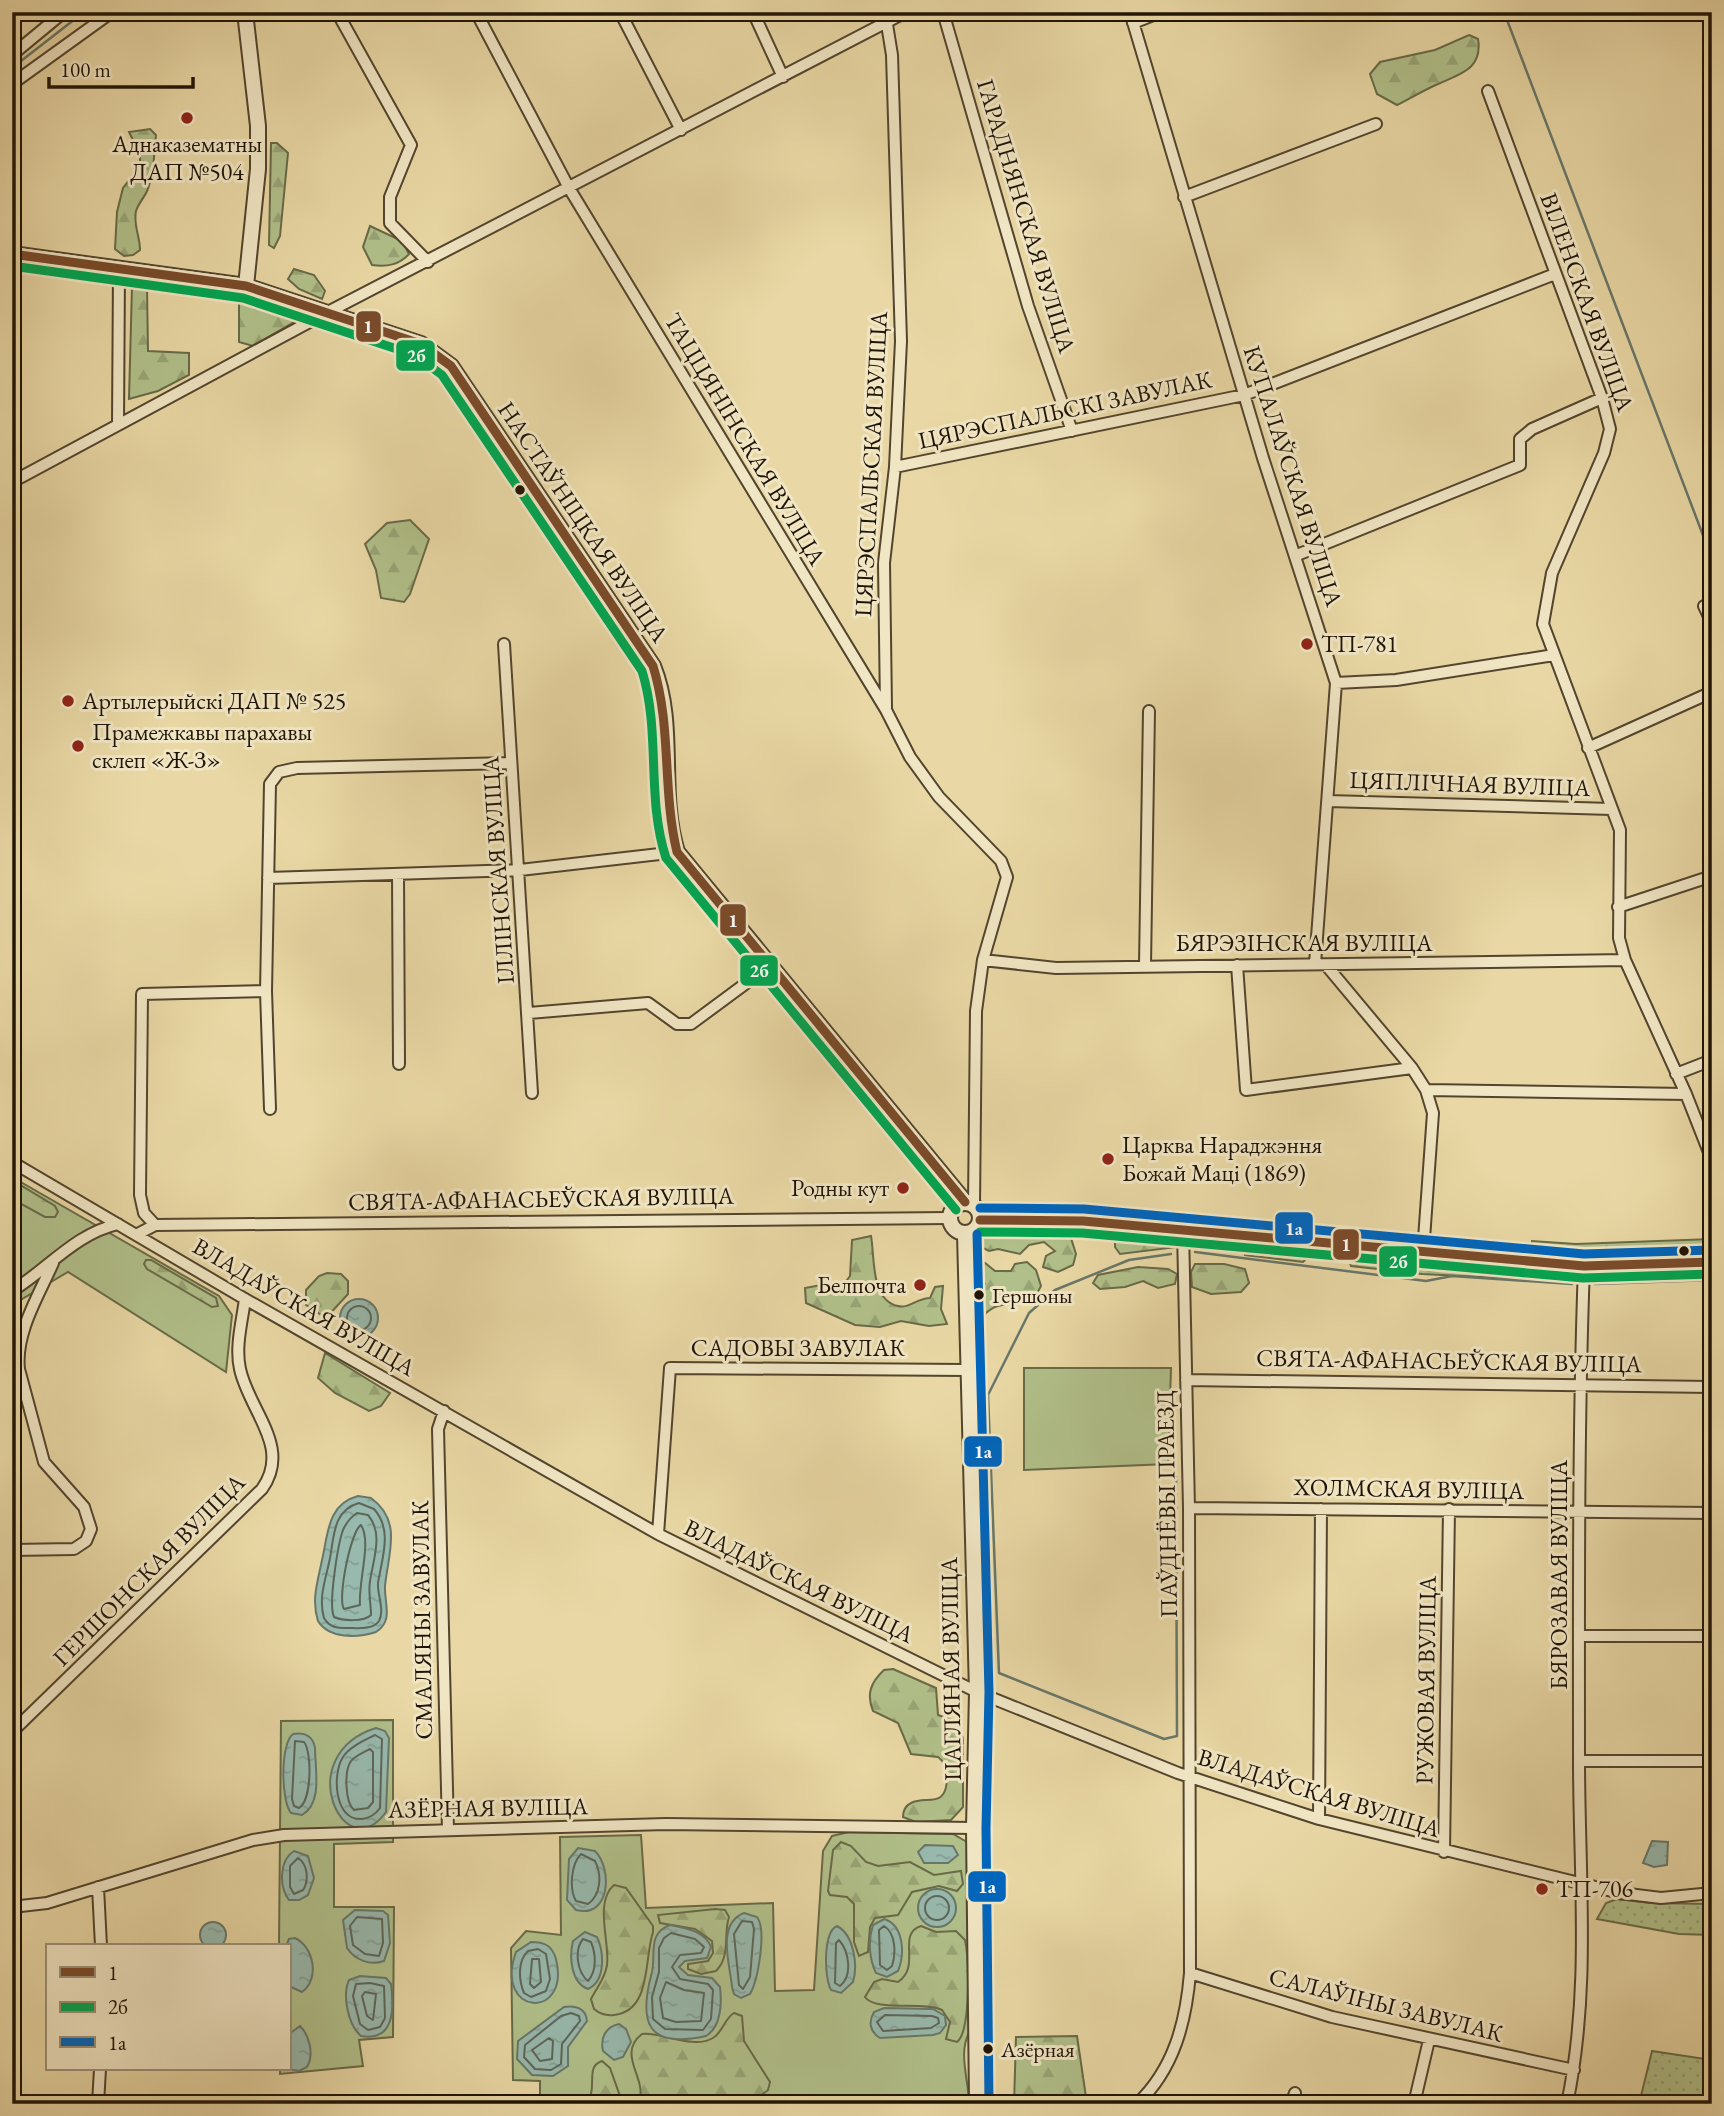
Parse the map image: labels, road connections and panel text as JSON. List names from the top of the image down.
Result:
{
  "streets": {
    "street": [
      "ГАРАДНЯНСКАЯ ВУЛІЦА",
      "ВІЛЕНСКАЯ ВУЛІЦА",
      "ЦЯРЭСПАЛЬСКІ ЗАВУЛАК",
      "ТАЦЦЯНІНСКАЯ ВУЛІЦА",
      "ЦЯРЭСПАЛЬСКАЯ ВУЛІЦА",
      "КУПАЛАЎСКАЯ ВУЛІЦА",
      "НАСТАЎНІЦКАЯ ВУЛІЦА",
      "ЦЯПЛІЧНАЯ ВУЛІЦА",
      "ІЛЛІНСКАЯ ВУЛІЦА",
      "БЯРЭЗІНСКАЯ ВУЛІЦА",
      "СВЯТА-АФАНАСЬЕЎСКАЯ ВУЛІЦА",
      "ВЛАДАЎСКАЯ ВУЛІЦА",
      "САДОВЫ ЗАВУЛАК",
      "ХОЛМСКАЯ ВУЛІЦА",
      "ПАЎДНЁВЫ ПРАЕЗД",
      "ГЕРШОНСКАЯ ВУЛІЦА",
      "БЯРОЗАВАЯ ВУЛІЦА",
      "СМАЛЯНЫ ЗАВУЛАК",
      "ЦАГЛЯНАЯ ВУЛІЦА",
      "РУЖОВАЯ ВУЛІЦА",
      "АЗЁРНАЯ ВУЛІЦА",
      "САЛАЎІНЫ ЗАВУЛАК"
    ]
  },
  "crossings": [
    ["ГАРАДНЯНСКАЯ ВУЛІЦА", "ЦЯРЭСПАЛЬСКІ ЗАВУЛАК"],
    ["ВІЛЕНСКАЯ ВУЛІЦА", "ЦЯРЭСПАЛЬСКІ ЗАВУЛАК"],
    ["ВІЛЕНСКАЯ ВУЛІЦА", "ЦЯПЛІЧНАЯ ВУЛІЦА"],
    ["ВІЛЕНСКАЯ ВУЛІЦА", "БЯРЭЗІНСКАЯ ВУЛІЦА"],
    ["ЦЯРЭСПАЛЬСКІ ЗАВУЛАК", "ЦЯРЭСПАЛЬСКАЯ ВУЛІЦА"],
    ["ЦЯРЭСПАЛЬСКІ ЗАВУЛАК", "КУПАЛАЎСКАЯ ВУЛІЦА"],
    ["ТАЦЦЯНІНСКАЯ ВУЛІЦА", "ЦЯРЭСПАЛЬСКАЯ ВУЛІЦА"],
    ["ЦЯРЭСПАЛЬСКАЯ ВУЛІЦА", "БЯРЭЗІНСКАЯ ВУЛІЦА"],
    ["КУПАЛАЎСКАЯ ВУЛІЦА", "ЦЯПЛІЧНАЯ ВУЛІЦА"],
    ["КУПАЛАЎСКАЯ ВУЛІЦА", "БЯРЭЗІНСКАЯ ВУЛІЦА"],
    ["НАСТАЎНІЦКАЯ ВУЛІЦА", "СВЯТА-АФАНАСЬЕЎСКАЯ ВУЛІЦА"],
    ["НАСТАЎНІЦКАЯ ВУЛІЦА", "ЦАГЛЯНАЯ ВУЛІЦА"],
    ["СВЯТА-АФАНАСЬЕЎСКАЯ ВУЛІЦА", "ВЛАДАЎСКАЯ ВУЛІЦА"],
    ["СВЯТА-АФАНАСЬЕЎСКАЯ ВУЛІЦА", "ПАЎДНЁВЫ ПРАЕЗД"],
    ["СВЯТА-АФАНАСЬЕЎСКАЯ ВУЛІЦА", "БЯРОЗАВАЯ ВУЛІЦА"],
    ["СВЯТА-АФАНАСЬЕЎСКАЯ ВУЛІЦА", "ЦАГЛЯНАЯ ВУЛІЦА"],
    ["ВЛАДАЎСКАЯ ВУЛІЦА", "САДОВЫ ЗАВУЛАК"],
    ["ВЛАДАЎСКАЯ ВУЛІЦА", "ПАЎДНЁВЫ ПРАЕЗД"],
    ["ВЛАДАЎСКАЯ ВУЛІЦА", "ГЕРШОНСКАЯ ВУЛІЦА"],
    ["ВЛАДАЎСКАЯ ВУЛІЦА", "БЯРОЗАВАЯ ВУЛІЦА"],
    ["ВЛАДАЎСКАЯ ВУЛІЦА", "СМАЛЯНЫ ЗАВУЛАК"],
    ["ВЛАДАЎСКАЯ ВУЛІЦА", "ЦАГЛЯНАЯ ВУЛІЦА"],
    ["ВЛАДАЎСКАЯ ВУЛІЦА", "РУЖОВАЯ ВУЛІЦА"],
    ["САДОВЫ ЗАВУЛАК", "ЦАГЛЯНАЯ ВУЛІЦА"],
    ["ХОЛМСКАЯ ВУЛІЦА", "ПАЎДНЁВЫ ПРАЕЗД"],
    ["ХОЛМСКАЯ ВУЛІЦА", "БЯРОЗАВАЯ ВУЛІЦА"],
    ["ХОЛМСКАЯ ВУЛІЦА", "РУЖОВАЯ ВУЛІЦА"],
    ["ПАЎДНЁВЫ ПРАЕЗД", "САЛАЎІНЫ ЗАВУЛАК"],
    ["БЯРОЗАВАЯ ВУЛІЦА", "САЛАЎІНЫ ЗАВУЛАК"],
    ["СМАЛЯНЫ ЗАВУЛАК", "АЗЁРНАЯ ВУЛІЦА"],
    ["ЦАГЛЯНАЯ ВУЛІЦА", "АЗЁРНАЯ ВУЛІЦА"]
  ],
  "places": [
    "Аднаказематны ДАП №504",
    "ТП-781",
    "Артылерыйскі ДАП № 525",
    "Прамежкавы парахавы склеп «Ж-З»",
    "Царква Нараджэння Божай Маці (1869)",
    "Родны кут",
    "Белпочта",
    "Гершоны",
    "ТП-706",
    "Азёрная"
  ],
  "lines": ["transit line 1", "transit line 2б", "transit line 1а"],
  "legend": ["1", "2б", "1а"],
  "scale_bar": "100 m"
}
